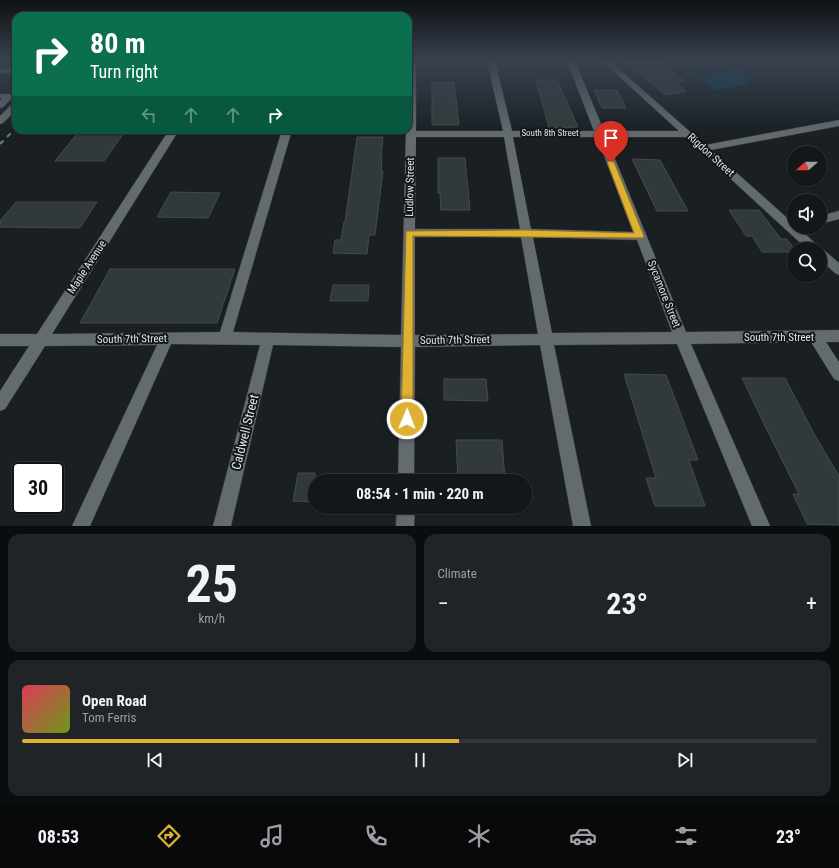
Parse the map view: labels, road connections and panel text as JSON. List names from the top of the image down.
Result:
{
  "streets": {
    "street": [
      "South 8th Street",
      "Rigdon Street",
      "Ludlow Street",
      "Maple Avenue",
      "Sycamore Street",
      "South 7th Street",
      "Caldwell Street"
    ]
  },
  "crossings": [
    ["South 8th Street", "Rigdon Street"],
    ["South 8th Street", "Sycamore Street"],
    ["Ludlow Street", "South 7th Street"],
    ["Maple Avenue", "South 7th Street"],
    ["Sycamore Street", "South 7th Street"],
    ["South 7th Street", "Caldwell Street"]
  ],
  "north": "left",
  "page": {
    "turn": ["80 m", "Turn right"],
    "limit": "30",
    "trip": "08:54 · 1 min · 220 m",
    "tile": [
      ["25", "km/h"],
      "Climate"
    ],
    "heat": ["−", "23°", "+"],
    "song": ["Open Road", "Tom Ferris"],
    "tabs": ["08:53", "23°"]
  }
}
